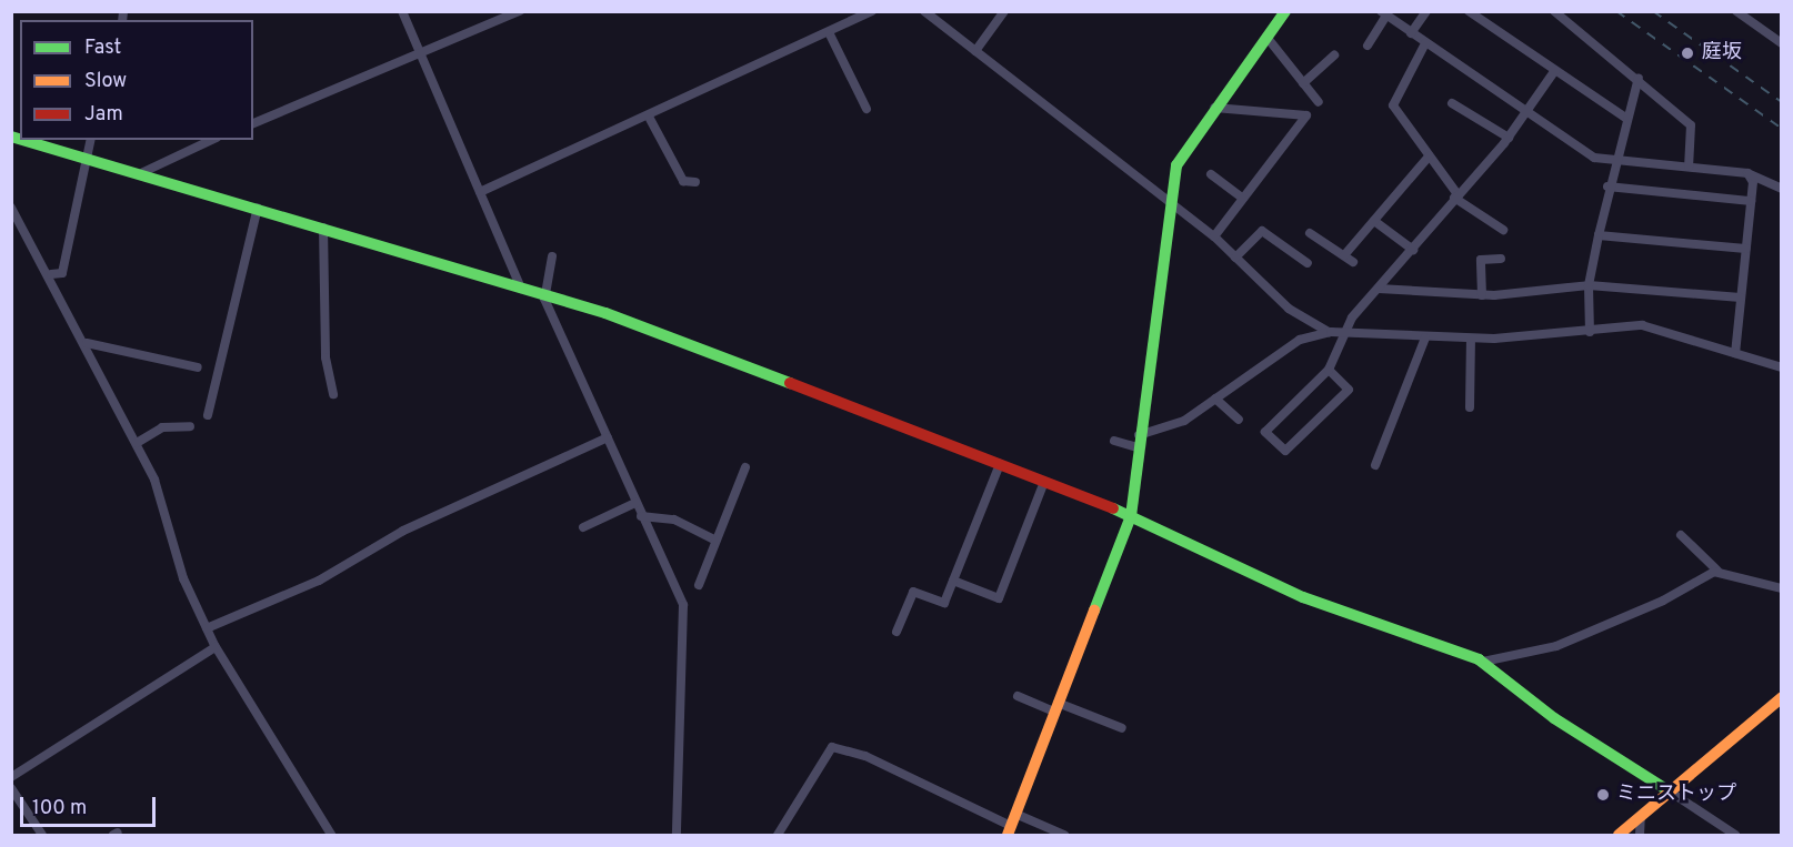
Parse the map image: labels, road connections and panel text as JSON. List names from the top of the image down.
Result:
{
  "places": ["庭坂", "ミニストップ"],
  "legend": ["Fast", "Slow", "Jam"],
  "scale_bar": "100 m"
}
